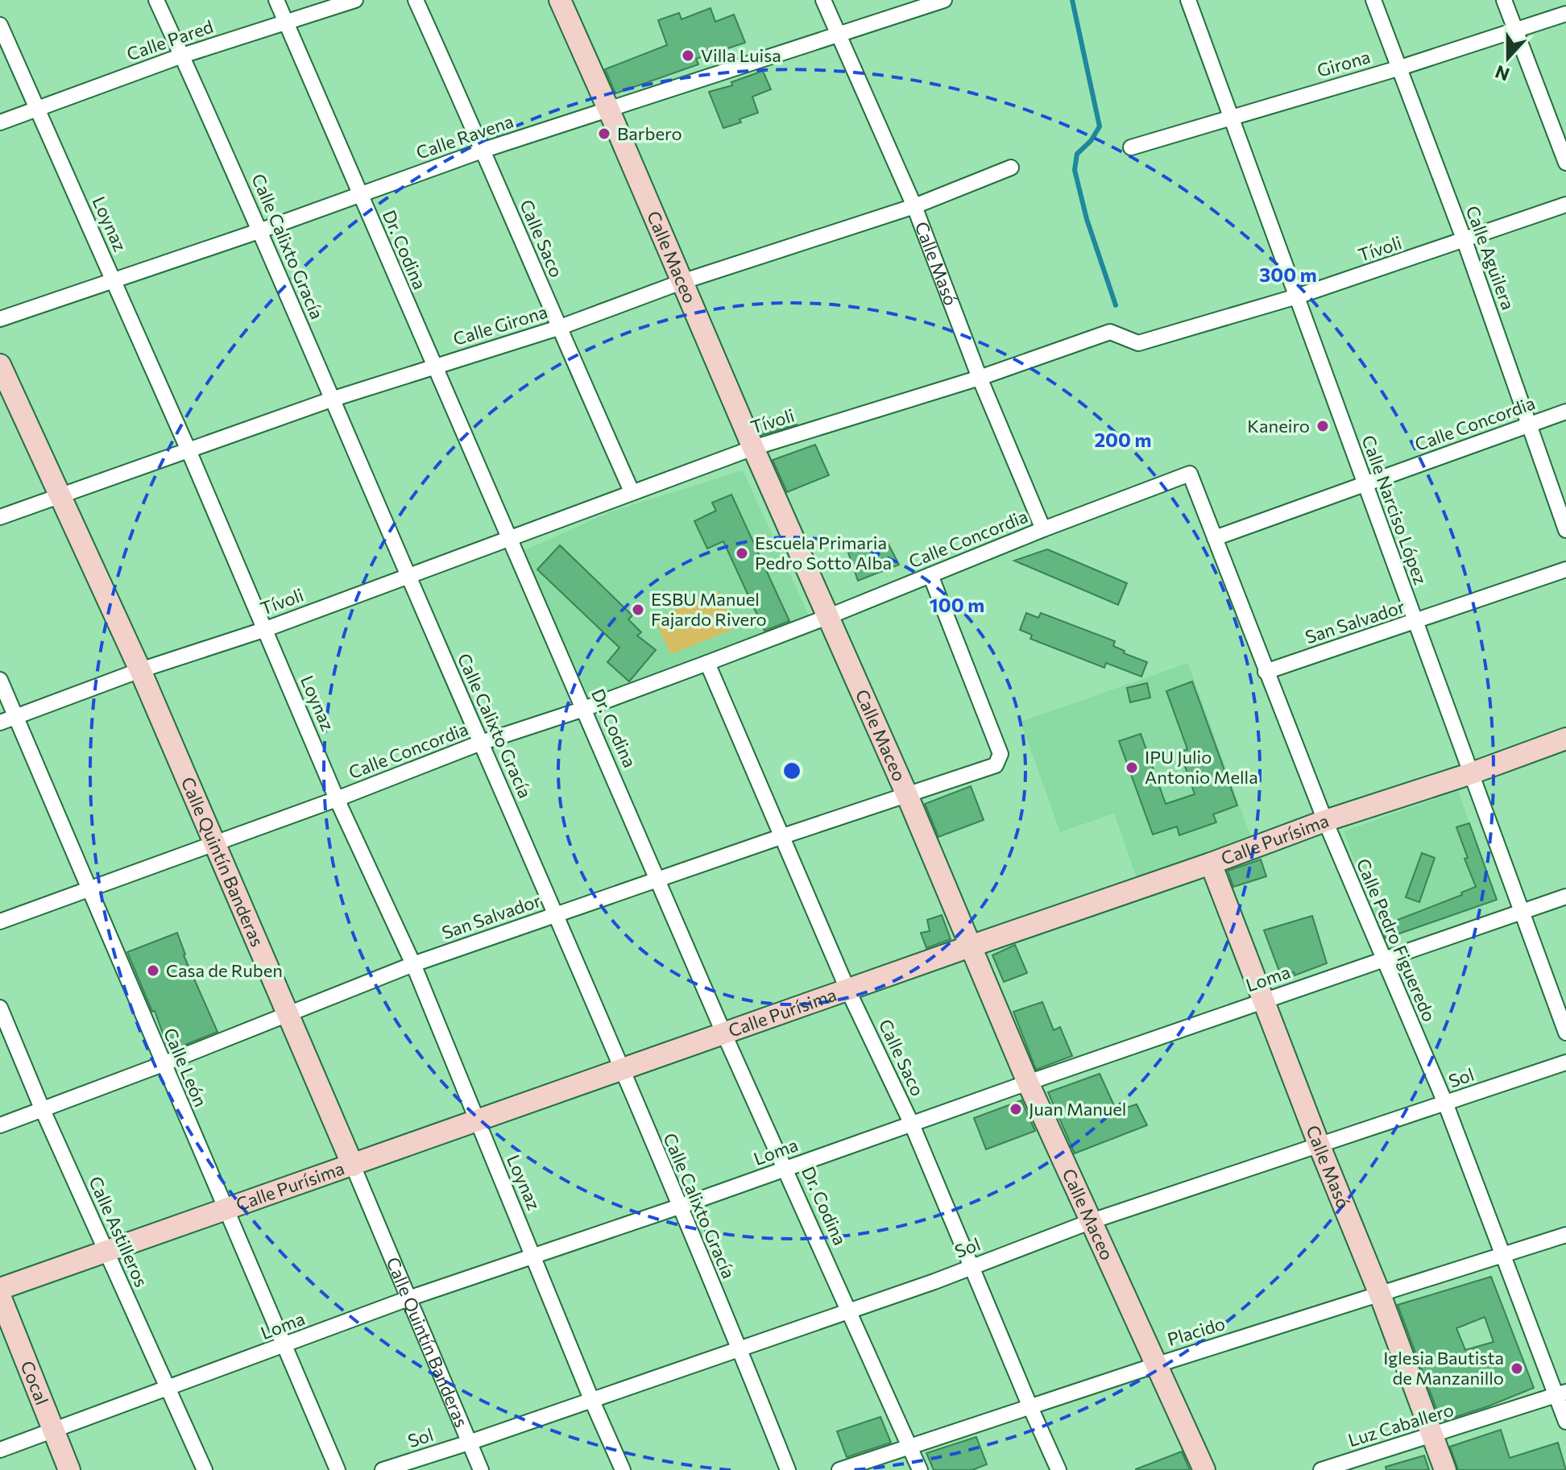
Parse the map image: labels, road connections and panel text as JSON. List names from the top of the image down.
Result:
{
  "streets": {
    "street": [
      "Calle Pared",
      "Girona",
      "Calle Ravena",
      "Loynaz",
      "Calle Saco",
      "Calle Calixto Gracía",
      "Tívoli",
      "Dr. Codina",
      "Calle Maceo",
      "Calle Aguilera",
      "Calle Masó",
      "Calle Girona",
      "Calle Concordia",
      "Calle Narciso López",
      "San Salvador",
      "Calle Purísima",
      "Calle Quintín Banderas",
      "Calle Pedro Figueredo",
      "Loma",
      "Calle León",
      "Sol",
      "Calle Astilleros",
      "Placido",
      "Cocal",
      "Luz Caballero"
    ]
  },
  "crossings": [
    ["Calle Pared", "Loynaz"],
    ["Calle Pared", "Calle Calixto Gracía"],
    ["Calle Pared", "Dr. Codina"],
    ["Girona", "Calle Aguilera"],
    ["Girona", "Calle Narciso López"],
    ["Calle Ravena", "Loynaz"],
    ["Calle Ravena", "Calle Saco"],
    ["Calle Ravena", "Calle Calixto Gracía"],
    ["Calle Ravena", "Dr. Codina"],
    ["Calle Ravena", "Calle Maceo"],
    ["Calle Ravena", "Calle Masó"],
    ["Loynaz", "Tívoli"],
    ["Loynaz", "Calle Girona"],
    ["Loynaz", "Calle Concordia"],
    ["Loynaz", "San Salvador"],
    ["Loynaz", "Calle Purísima"],
    ["Loynaz", "Loma"],
    ["Loynaz", "Sol"],
    ["Calle Saco", "Tívoli"],
    ["Calle Saco", "Calle Girona"],
    ["Calle Saco", "Calle Concordia"],
    ["Calle Saco", "San Salvador"],
    ["Calle Saco", "Calle Purísima"],
    ["Calle Saco", "Loma"],
    ["Calle Saco", "Sol"],
    ["Calle Saco", "Placido"],
    ["Calle Calixto Gracía", "Tívoli"],
    ["Calle Calixto Gracía", "Calle Girona"],
    ["Calle Calixto Gracía", "Calle Concordia"],
    ["Calle Calixto Gracía", "San Salvador"],
    ["Calle Calixto Gracía", "Calle Purísima"],
    ["Calle Calixto Gracía", "Loma"],
    ["Calle Calixto Gracía", "Sol"],
    ["Tívoli", "Dr. Codina"],
    ["Tívoli", "Calle Maceo"],
    ["Tívoli", "Calle Aguilera"],
    ["Tívoli", "Calle Masó"],
    ["Tívoli", "Calle Narciso López"],
    ["Tívoli", "Calle Quintín Banderas"],
    ["Tívoli", "Calle León"],
    ["Dr. Codina", "Calle Girona"],
    ["Dr. Codina", "Calle Concordia"],
    ["Dr. Codina", "San Salvador"],
    ["Dr. Codina", "Calle Purísima"],
    ["Dr. Codina", "Loma"],
    ["Dr. Codina", "Sol"],
    ["Dr. Codina", "Placido"],
    ["Calle Maceo", "Calle Girona"],
    ["Calle Maceo", "Calle Concordia"],
    ["Calle Maceo", "San Salvador"],
    ["Calle Maceo", "Calle Purísima"],
    ["Calle Maceo", "Loma"],
    ["Calle Maceo", "Sol"],
    ["Calle Maceo", "Placido"],
    ["Calle Aguilera", "Calle Concordia"],
    ["Calle Masó", "Calle Girona"],
    ["Calle Masó", "Calle Concordia"],
    ["Calle Masó", "Calle Purísima"],
    ["Calle Masó", "Loma"],
    ["Calle Masó", "Sol"],
    ["Calle Masó", "Placido"],
    ["Calle Masó", "Luz Caballero"],
    ["Calle Girona", "Calle Quintín Banderas"],
    ["Calle Concordia", "Calle Narciso López"],
    ["Calle Concordia", "San Salvador"],
    ["Calle Concordia", "Calle Quintín Banderas"],
    ["Calle Concordia", "Calle Pedro Figueredo"],
    ["Calle Concordia", "Calle León"],
    ["Calle Narciso López", "San Salvador"],
    ["Calle Narciso López", "Calle Purísima"],
    ["Calle Narciso López", "Loma"],
    ["San Salvador", "Calle Quintín Banderas"],
    ["San Salvador", "Calle Pedro Figueredo"],
    ["San Salvador", "Calle León"],
    ["San Salvador", "Calle Astilleros"],
    ["Calle Purísima", "Calle Quintín Banderas"],
    ["Calle Purísima", "Calle Pedro Figueredo"],
    ["Calle Purísima", "Calle León"],
    ["Calle Purísima", "Calle Astilleros"],
    ["Calle Quintín Banderas", "Loma"],
    ["Calle Quintín Banderas", "Sol"],
    ["Calle Pedro Figueredo", "Loma"],
    ["Calle Pedro Figueredo", "Sol"],
    ["Calle Pedro Figueredo", "Placido"],
    ["Calle Pedro Figueredo", "Luz Caballero"],
    ["Loma", "Calle León"],
    ["Loma", "Calle Astilleros"],
    ["Loma", "Cocal"]
  ],
  "places": [
    "Villa Luisa",
    "Barbero",
    "Kaneiro",
    "Escuela Primaria Pedro Sotto Alba",
    "ESBU Manuel Fajardo Rivero",
    "IPU Julio Antonio Mella",
    "Casa de Ruben",
    "Juan Manuel",
    "Iglesia Bautista de Manzanillo"
  ],
  "north": "bottom",
  "rings": ["300 m", "200 m", "100 m"]
}
